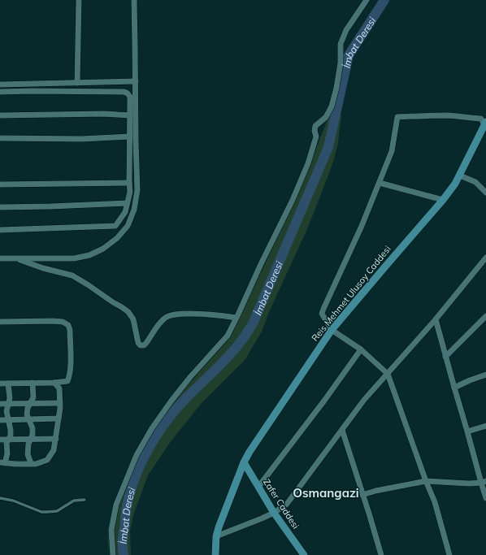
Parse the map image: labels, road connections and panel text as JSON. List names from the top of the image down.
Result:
{
  "streets": {
    "street": ["Reis Mehmet Ulusoy Caddesi", "Zafer Caddesi"]
  },
  "crossings": [
    ["Reis Mehmet Ulusoy Caddesi", "Zafer Caddesi"]
  ],
  "districts": ["Osmangazi"],
  "water": ["İmbat Deresi"]
}
